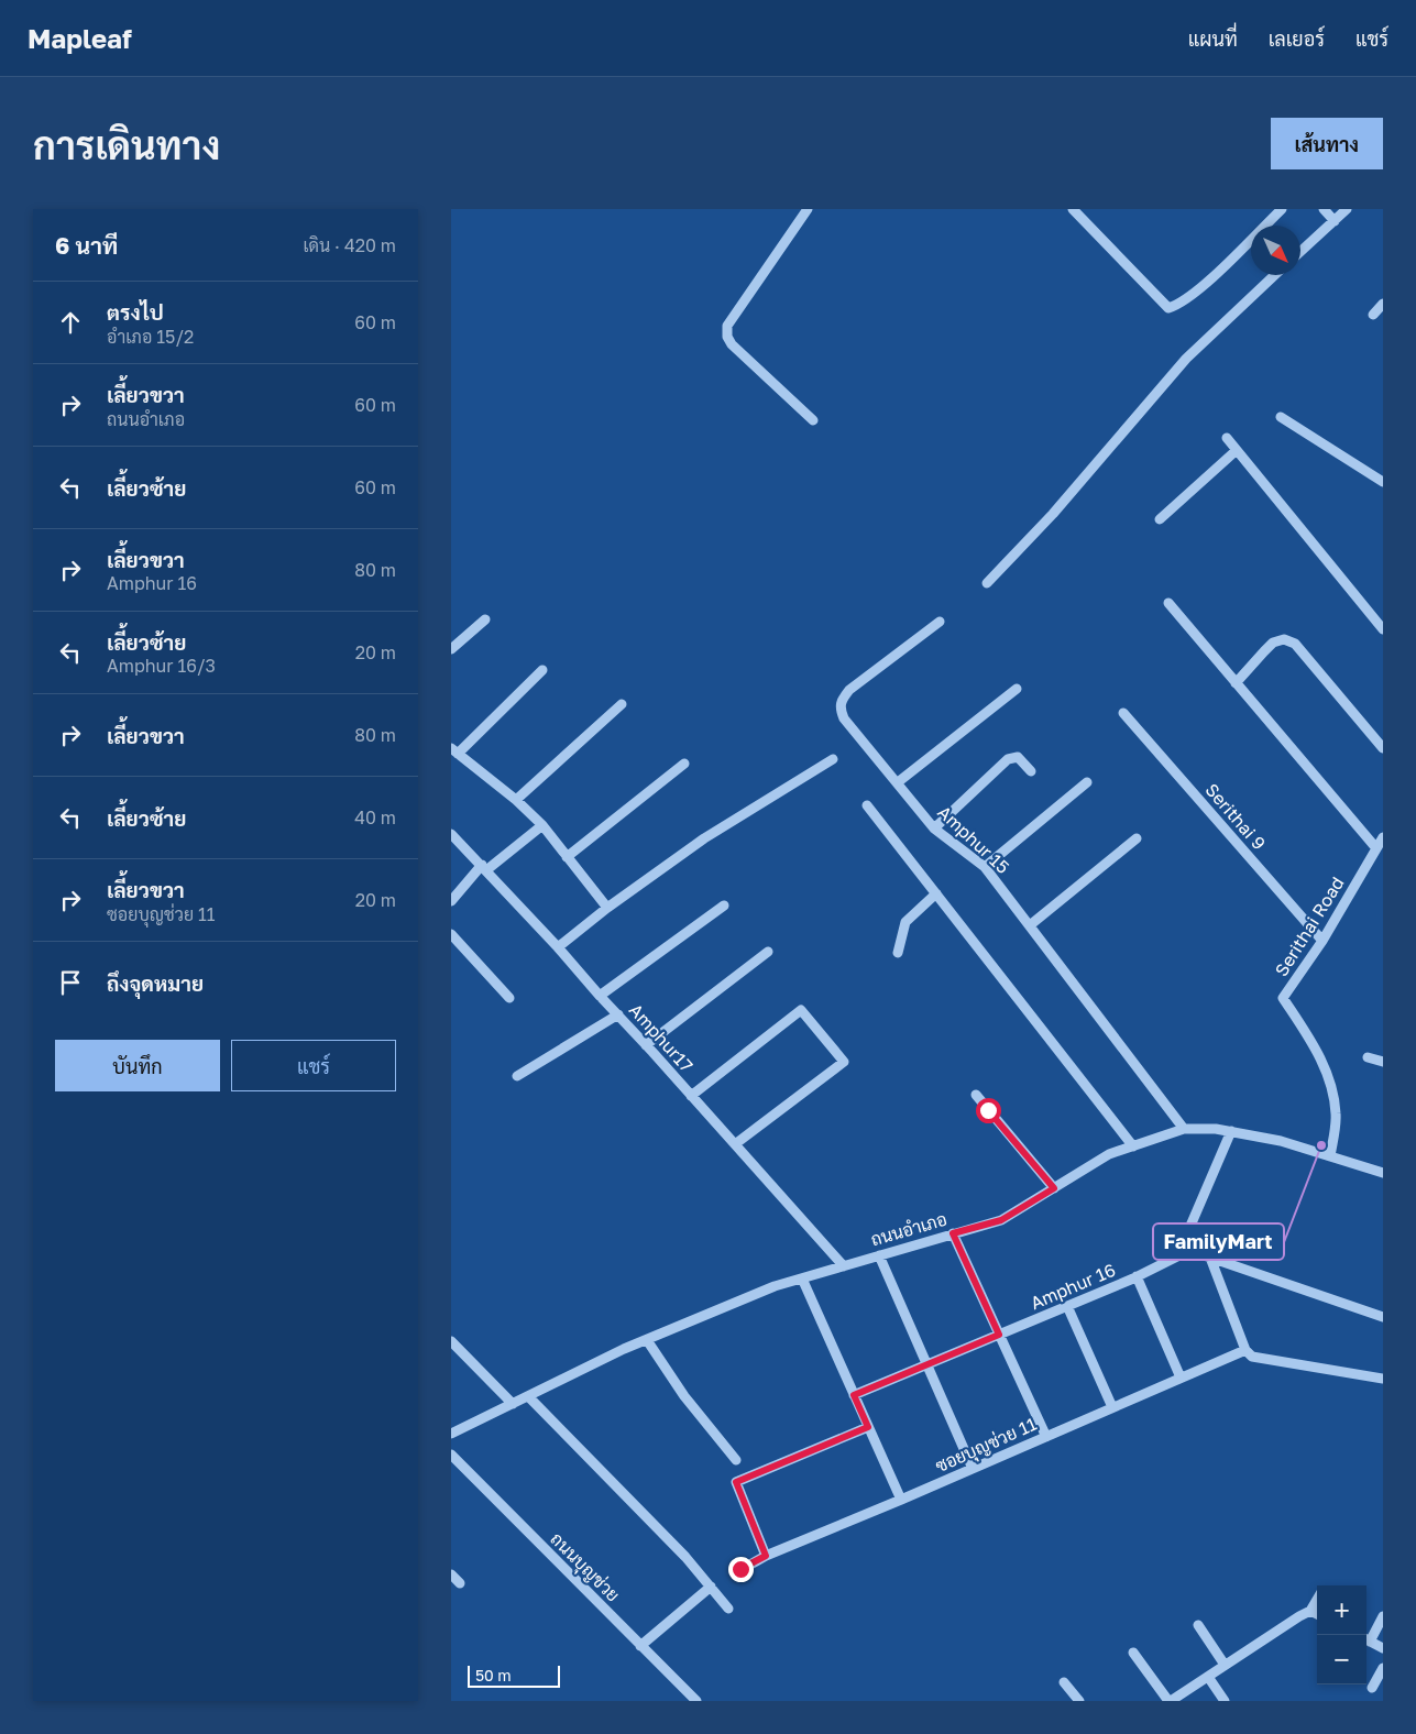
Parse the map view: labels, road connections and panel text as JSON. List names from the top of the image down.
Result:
{
  "streets": {
    "street": [
      "Serithai 9",
      "Amphur 15",
      "Serithai Road",
      "Amphur17",
      "ถนนอำเภอ",
      "Amphur 16",
      "ซอยบุญช่วย 11",
      "ถนนบุญช่วย"
    ]
  },
  "crossings": [
    ["Serithai 9", "Serithai Road"],
    ["Amphur 15", "ถนนอำเภอ"],
    ["Serithai Road", "ถนนอำเภอ"],
    ["Amphur17", "ถนนอำเภอ"],
    ["ถนนอำเภอ", "Amphur 16"]
  ],
  "places": ["FamilyMart"],
  "scale_bar": "50 m",
  "north": "bottom right",
  "page": {
    "header": "Mapleaf",
    "nav": ["แผนที่", "เลเยอร์", "แชร์"],
    "buttons": [
      "เส้นทาง",
      ["บันทึก", "แชร์"]
    ],
    "title": "การเดินทาง",
    "heading": ["6 นาที", "เดิน · 420 m"],
    "list": [
      ["ตรงไป", "อำเภอ 15/2", "60 m"],
      ["เลี้ยวขวา", "ถนนอำเภอ", "60 m"],
      ["เลี้ยวซ้าย", "60 m"],
      ["เลี้ยวขวา", "Amphur 16", "80 m"],
      ["เลี้ยวซ้าย", "Amphur 16/3", "20 m"],
      ["เลี้ยวขวา", "80 m"],
      ["เลี้ยวซ้าย", "40 m"],
      ["เลี้ยวขวา", "ซอยบุญช่วย 11", "20 m"],
      "ถึงจุดหมาย"
    ],
    "map_buttons": ["+", "−"],
    "scale": "50 m"
  }
}
